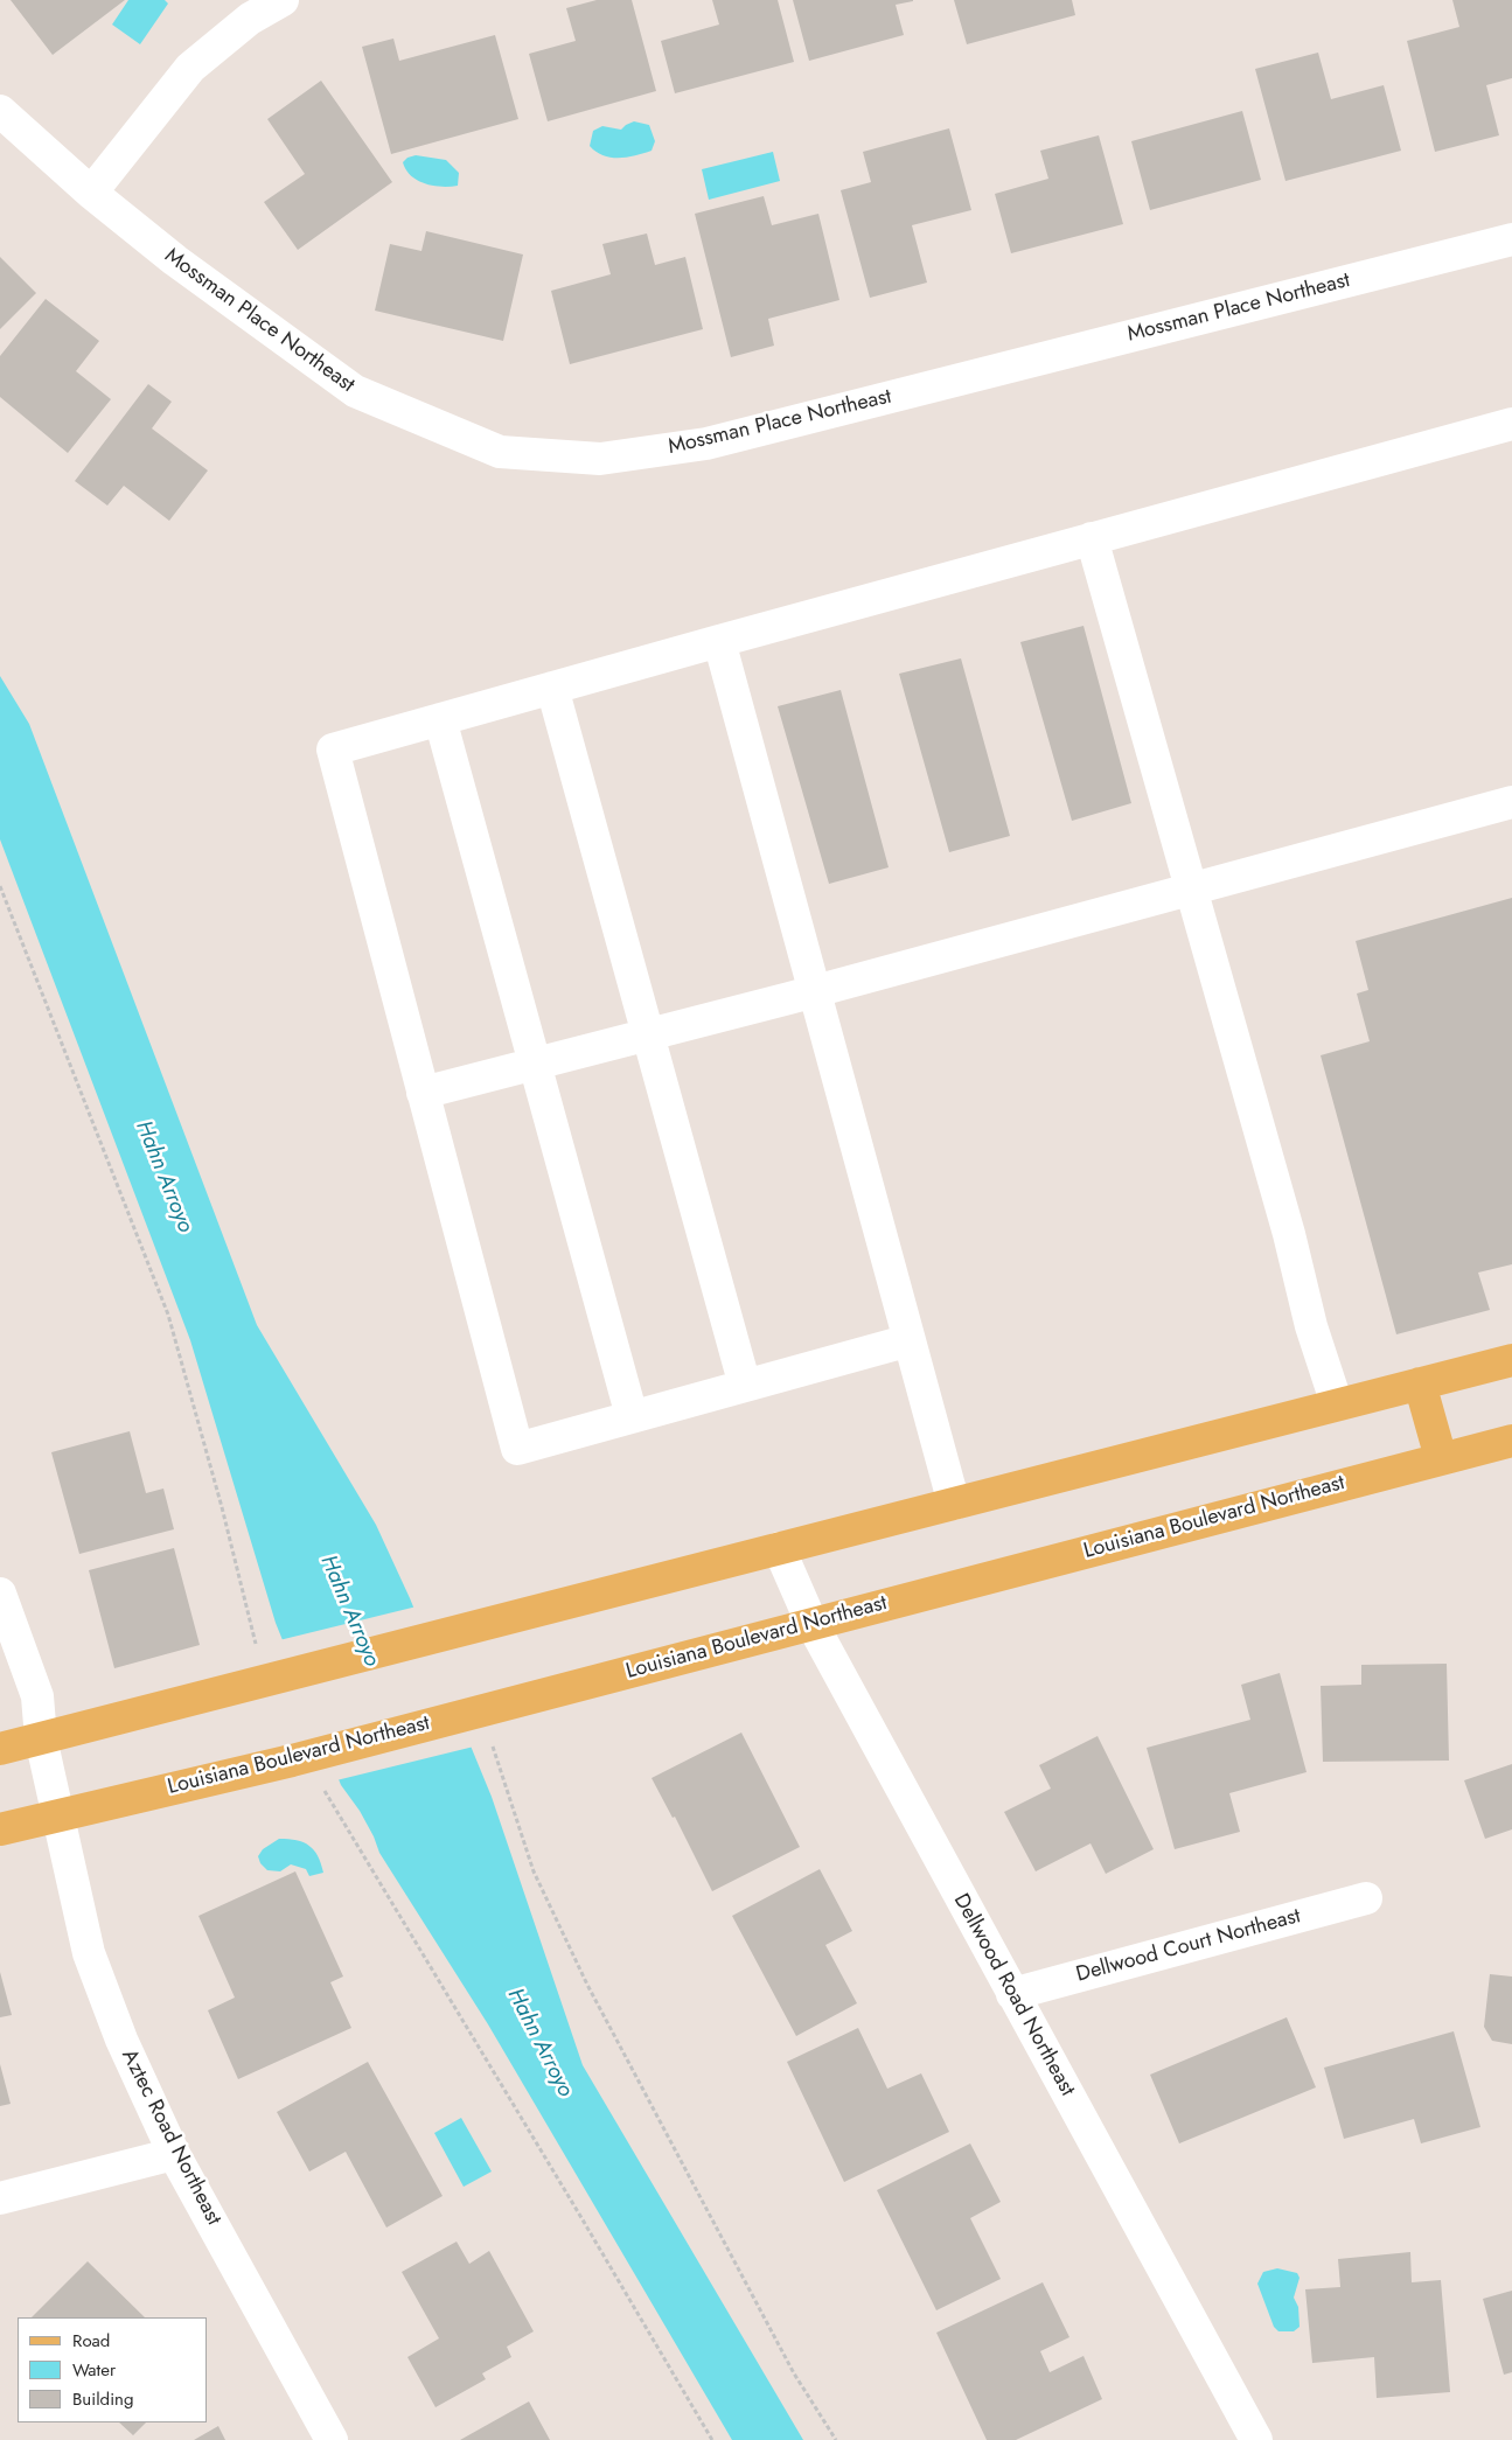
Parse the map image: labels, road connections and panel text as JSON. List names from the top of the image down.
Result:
{
  "streets": {
    "main road": ["Louisiana Boulevard Northeast"],
    "street": [
      "Mossman Place Northeast",
      "Dellwood Court Northeast",
      "Dellwood Road Northeast",
      "Aztec Road Northeast"
    ]
  },
  "crossings": [
    ["Louisiana Boulevard Northeast", "Dellwood Road Northeast"],
    ["Louisiana Boulevard Northeast", "Aztec Road Northeast"],
    ["Dellwood Court Northeast", "Dellwood Road Northeast"]
  ],
  "water": ["Hahn Arroyo"],
  "legend": ["Road", "Water", "Building"]
}
